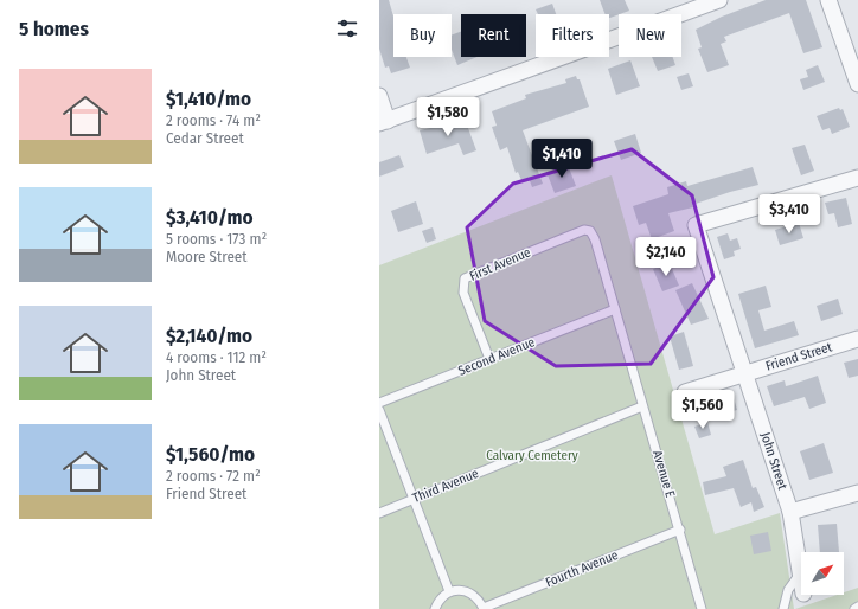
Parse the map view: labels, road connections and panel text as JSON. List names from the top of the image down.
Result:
{
  "streets": {
    "street": ["Friend Street", "John Street"],
    "lane": [
      "First Avenue",
      "Second Avenue",
      "Avenue E",
      "Third Avenue",
      "Fourth Avenue"
    ]
  },
  "crossings": [
    ["First Avenue", "Second Avenue"],
    ["First Avenue", "Avenue E"],
    ["Second Avenue", "Avenue E"],
    ["Friend Street", "John Street"],
    ["Avenue E", "Third Avenue"],
    ["Avenue E", "Fourth Avenue"]
  ],
  "parks": ["Calvary Cemetery"],
  "north": "top right",
  "page": {
    "heading": "5 homes",
    "chip": [
      "Buy",
      "Rent",
      "Filters",
      "New"
    ],
    "list": [
      {
        "name": "$1,410/mo",
        "note": "2 rooms · 74 m² · Cedar Street"
      },
      {
        "name": "$3,410/mo",
        "note": "5 rooms · 173 m² · Moore Street"
      },
      {
        "name": "$2,140/mo",
        "note": "4 rooms · 112 m² · John Street"
      },
      {
        "name": "$1,560/mo",
        "note": "2 rooms · 72 m² · Friend Street"
      }
    ],
    "price": [
      "$1,580",
      "$1,410",
      "$3,410",
      "$2,140",
      "$1,560"
    ]
  }
}
